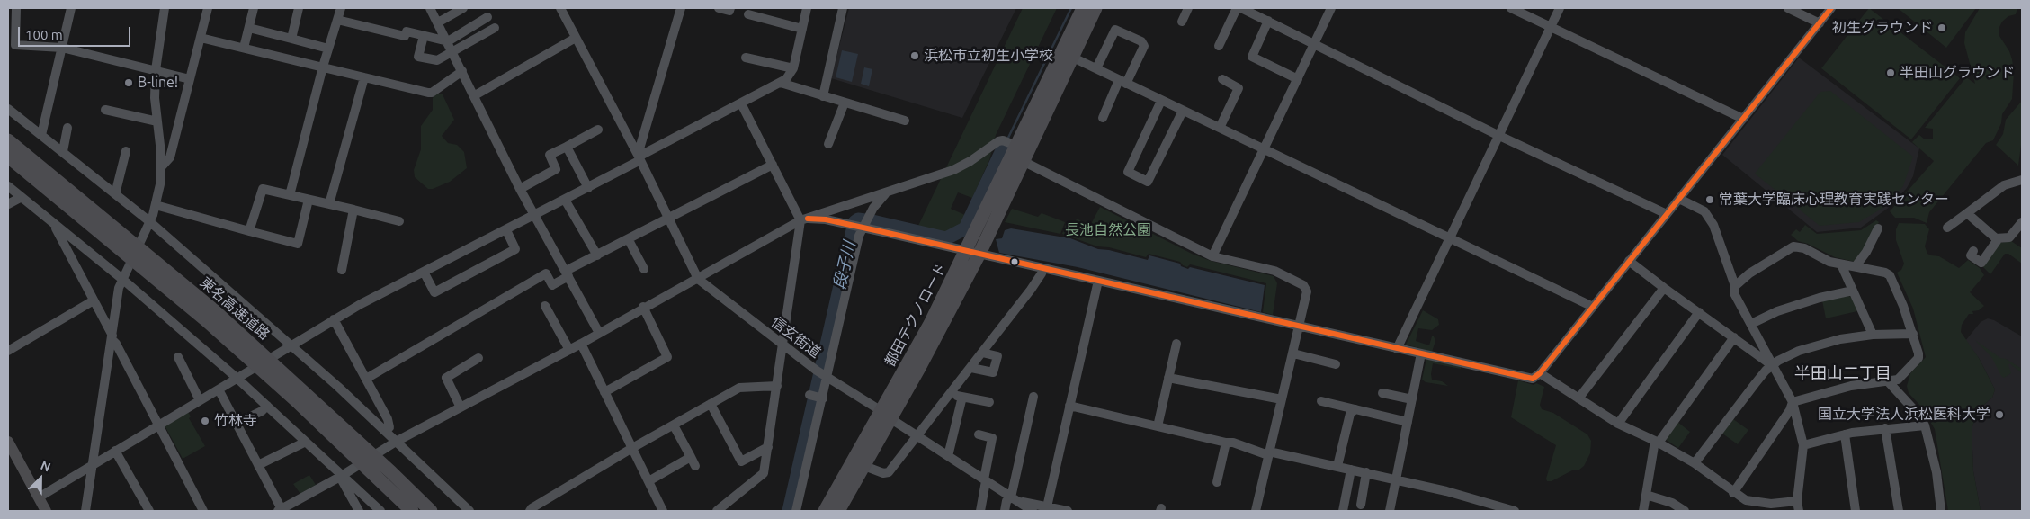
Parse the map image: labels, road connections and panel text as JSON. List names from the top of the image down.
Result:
{
  "streets": {
    "highway": ["東名高速道路", "都田テクノロード"],
    "street": ["信玄街道"]
  },
  "crossings": [
    ["都田テクノロード", "信玄街道"]
  ],
  "districts": ["半田山二丁目"],
  "water": ["段子川"],
  "parks": ["長池自然公園"],
  "places": [
    "初生グラウンド",
    "浜松市立初生小学校",
    "半田山グラウンド",
    "B-line!",
    "常葉大学臨床心理教育実践センター",
    "国立大学法人浜松医科大学",
    "竹林寺"
  ],
  "scale_bar": "100 m",
  "north": "top right"
}
